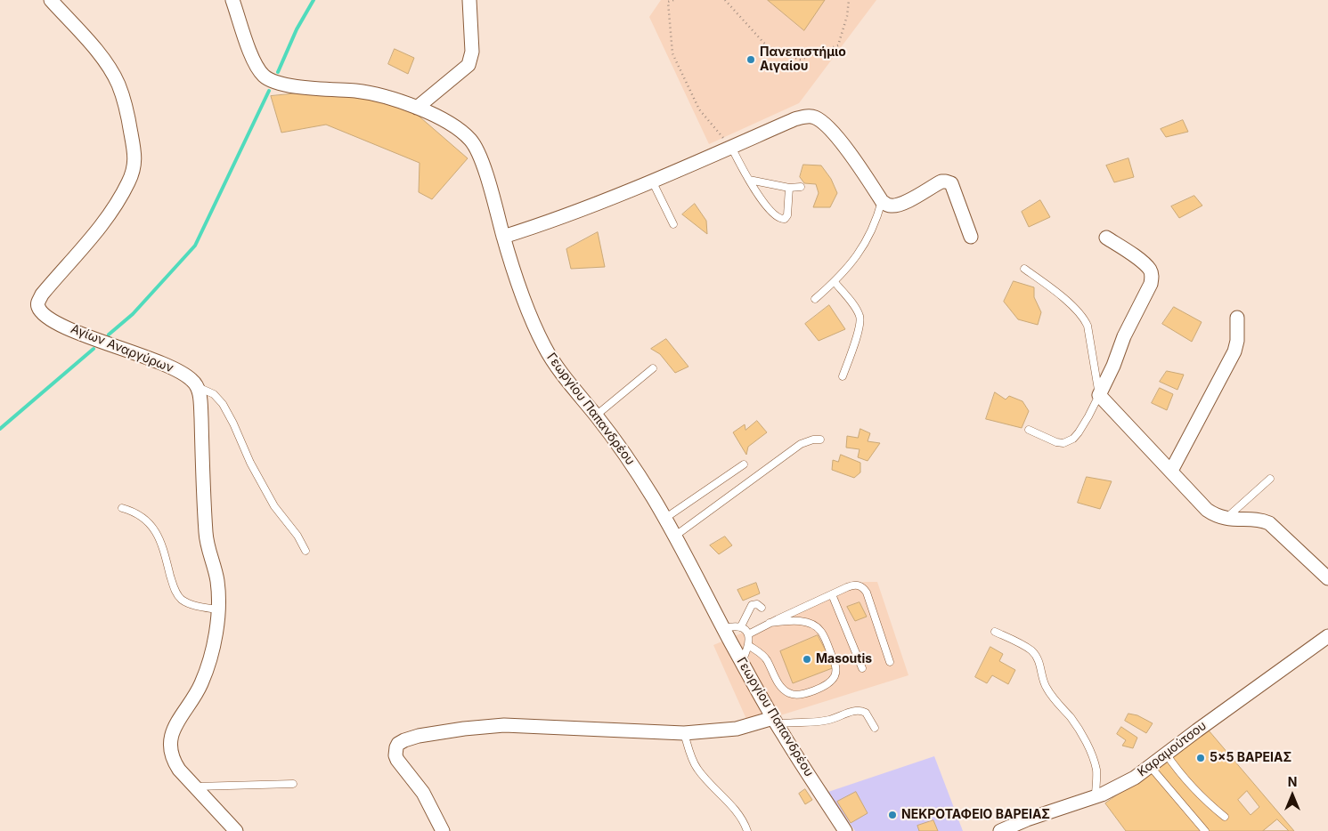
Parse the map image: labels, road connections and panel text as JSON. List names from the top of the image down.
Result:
{
  "streets": {
    "street": ["Αγίων Αναργύρων", "Γεωργίου Παπανδρέου", "Καραμούτσου"]
  },
  "places": [
    "Πανεπιστήμιο Αιγαίου",
    "Masoutis",
    "5x5 ΒΑΡΕΙΑΣ",
    "ΝΕΚΡΟΤΑΦΕΙΟ ΒΑΡΕΙΑΣ"
  ],
  "north": "top"
}
